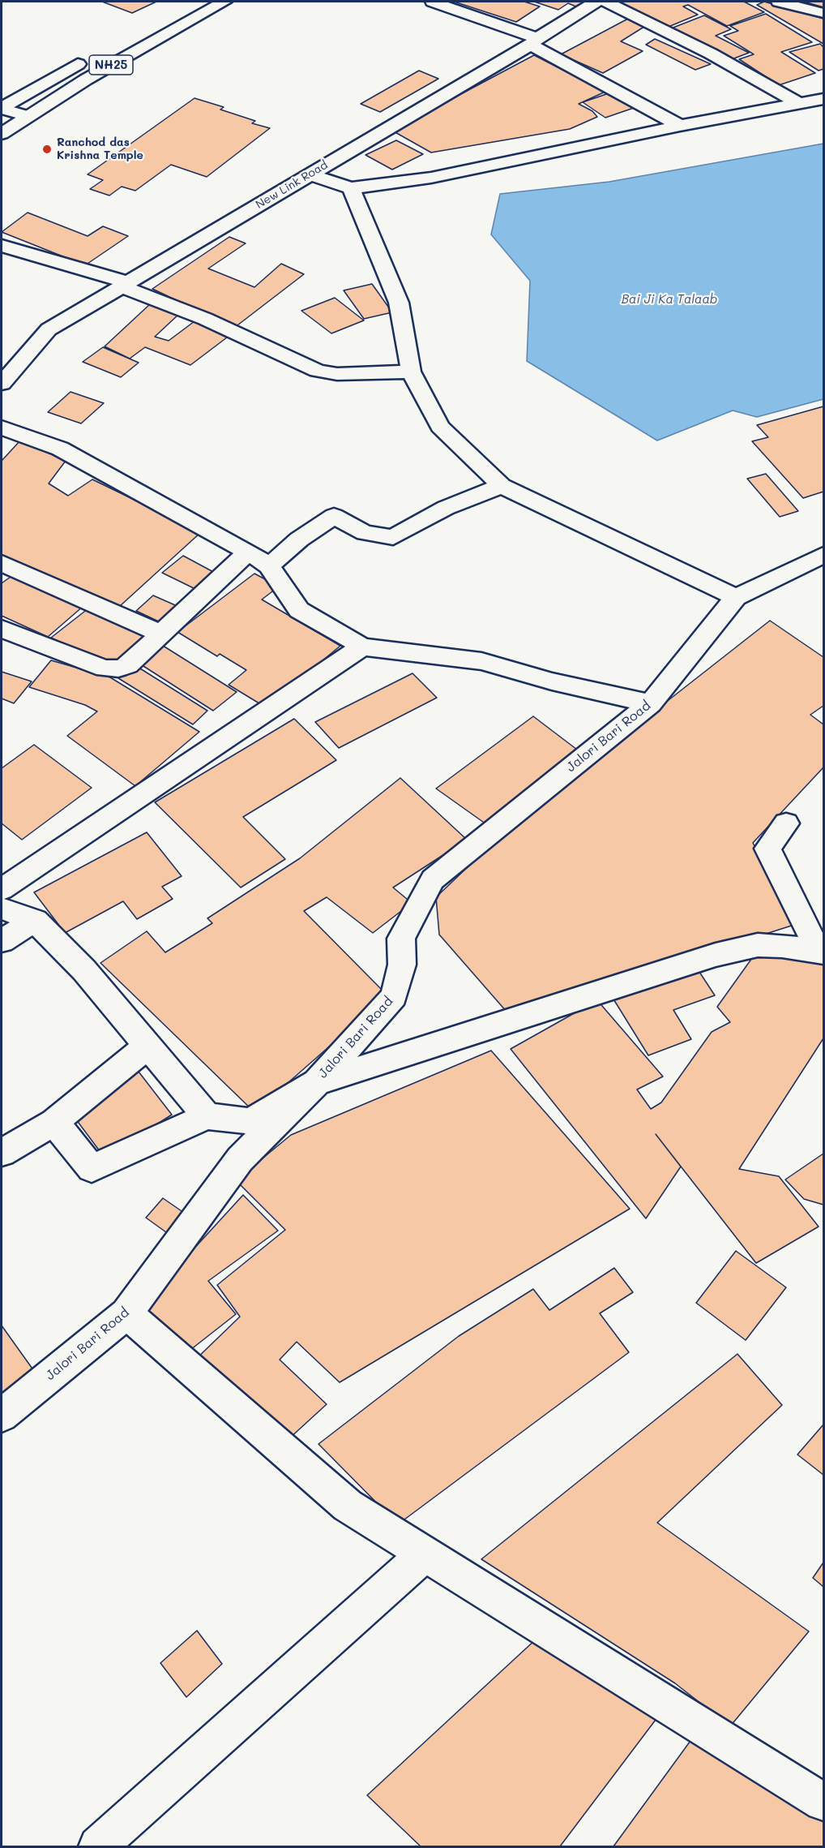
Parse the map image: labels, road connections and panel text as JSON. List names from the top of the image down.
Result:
{
  "streets": {
    "street": ["NH25", "New Link Road", "Jalori Bari Road"]
  },
  "water": ["Bai Ji Ka Talaab"],
  "places": ["Ranchod das Krishna Temple"]
}
